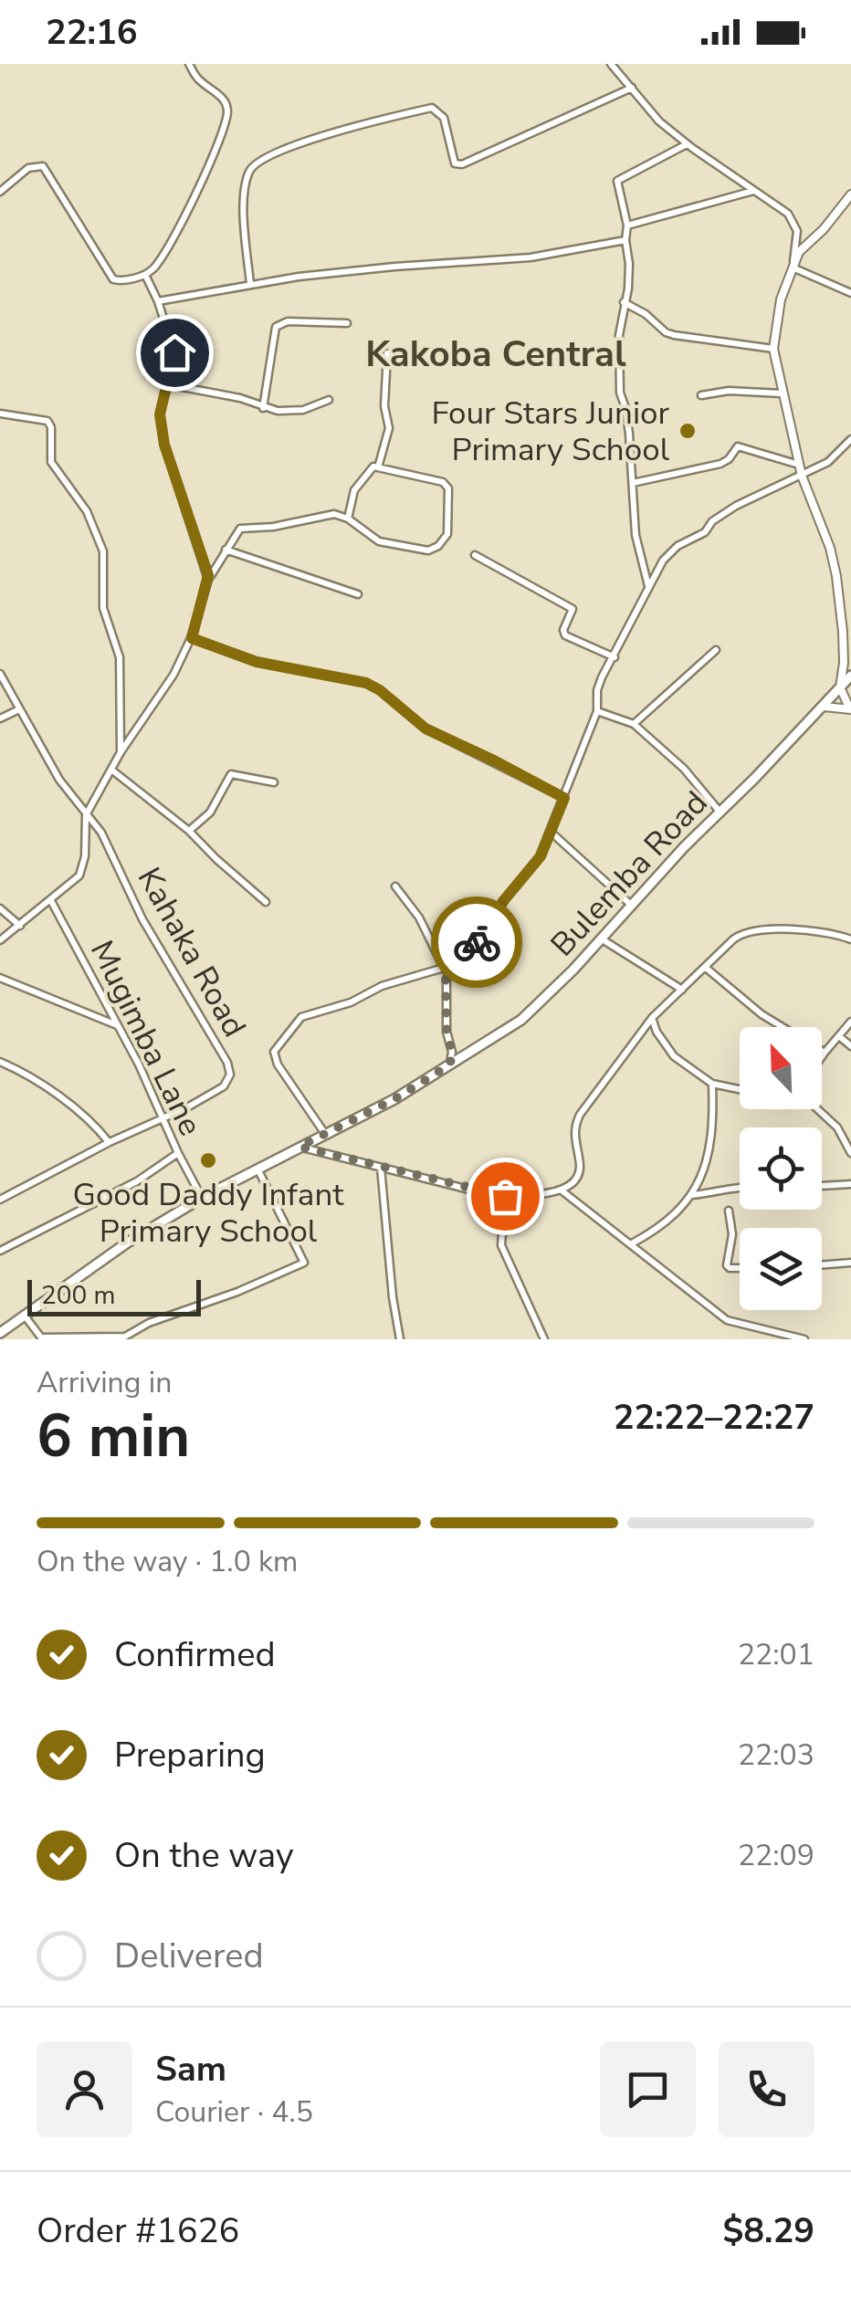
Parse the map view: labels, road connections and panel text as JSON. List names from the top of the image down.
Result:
{
  "streets": {
    "main road": ["Bulemba Road"],
    "street": ["Kahaka Road", "Mugimba Lane"]
  },
  "crossings": [
    ["Bulemba Road", "Mugimba Lane"],
    ["Kahaka Road", "Mugimba Lane"]
  ],
  "districts": ["Kakoba Central"],
  "places": ["Four Stars Junior Primary School", "Good Daddy Infant Primary School"],
  "scale_bar": "200 m",
  "north": "top left",
  "page": {
    "status": "22:16",
    "scale": "200 m",
    "heading": ["6 min", "Arriving in", "22:22–22:27"],
    "panel": [
      "Sam",
      "Courier · 4.5",
      "Order #1626",
      "$8.29"
    ],
    "bar": "On the way · 1.0 km",
    "list": [
      ["Confirmed", "22:01"],
      ["Preparing", "22:03"],
      ["On the way", "22:09"],
      "Delivered"
    ]
  }
}
